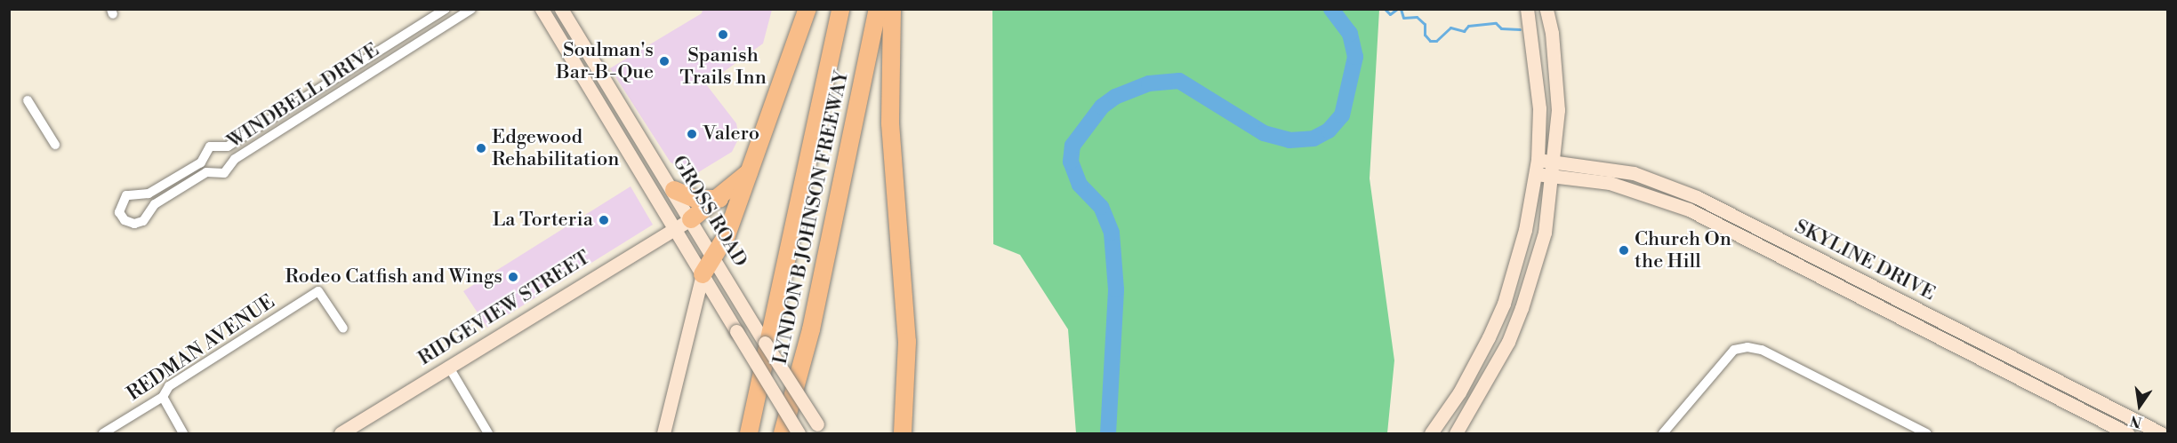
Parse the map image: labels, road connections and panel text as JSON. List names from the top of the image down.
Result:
{
  "streets": {
    "highway": ["LYNDON B JOHNSON FREEWAY"],
    "main road": ["GROSS ROAD", "SKYLINE DRIVE", "RIDGEVIEW STREET"],
    "street": ["WINDBELL DRIVE", "REDMAN AVENUE"]
  },
  "crossings": [
    ["GROSS ROAD", "RIDGEVIEW STREET"]
  ],
  "places": [
    "Spanish Trails Inn",
    "Soulman's Bar-B-Que",
    "Valero",
    "Edgewood Rehabilitation",
    "La Torteria",
    "Church On the Hill",
    "Rodeo Catfish and Wings"
  ],
  "north": "bottom"
}
